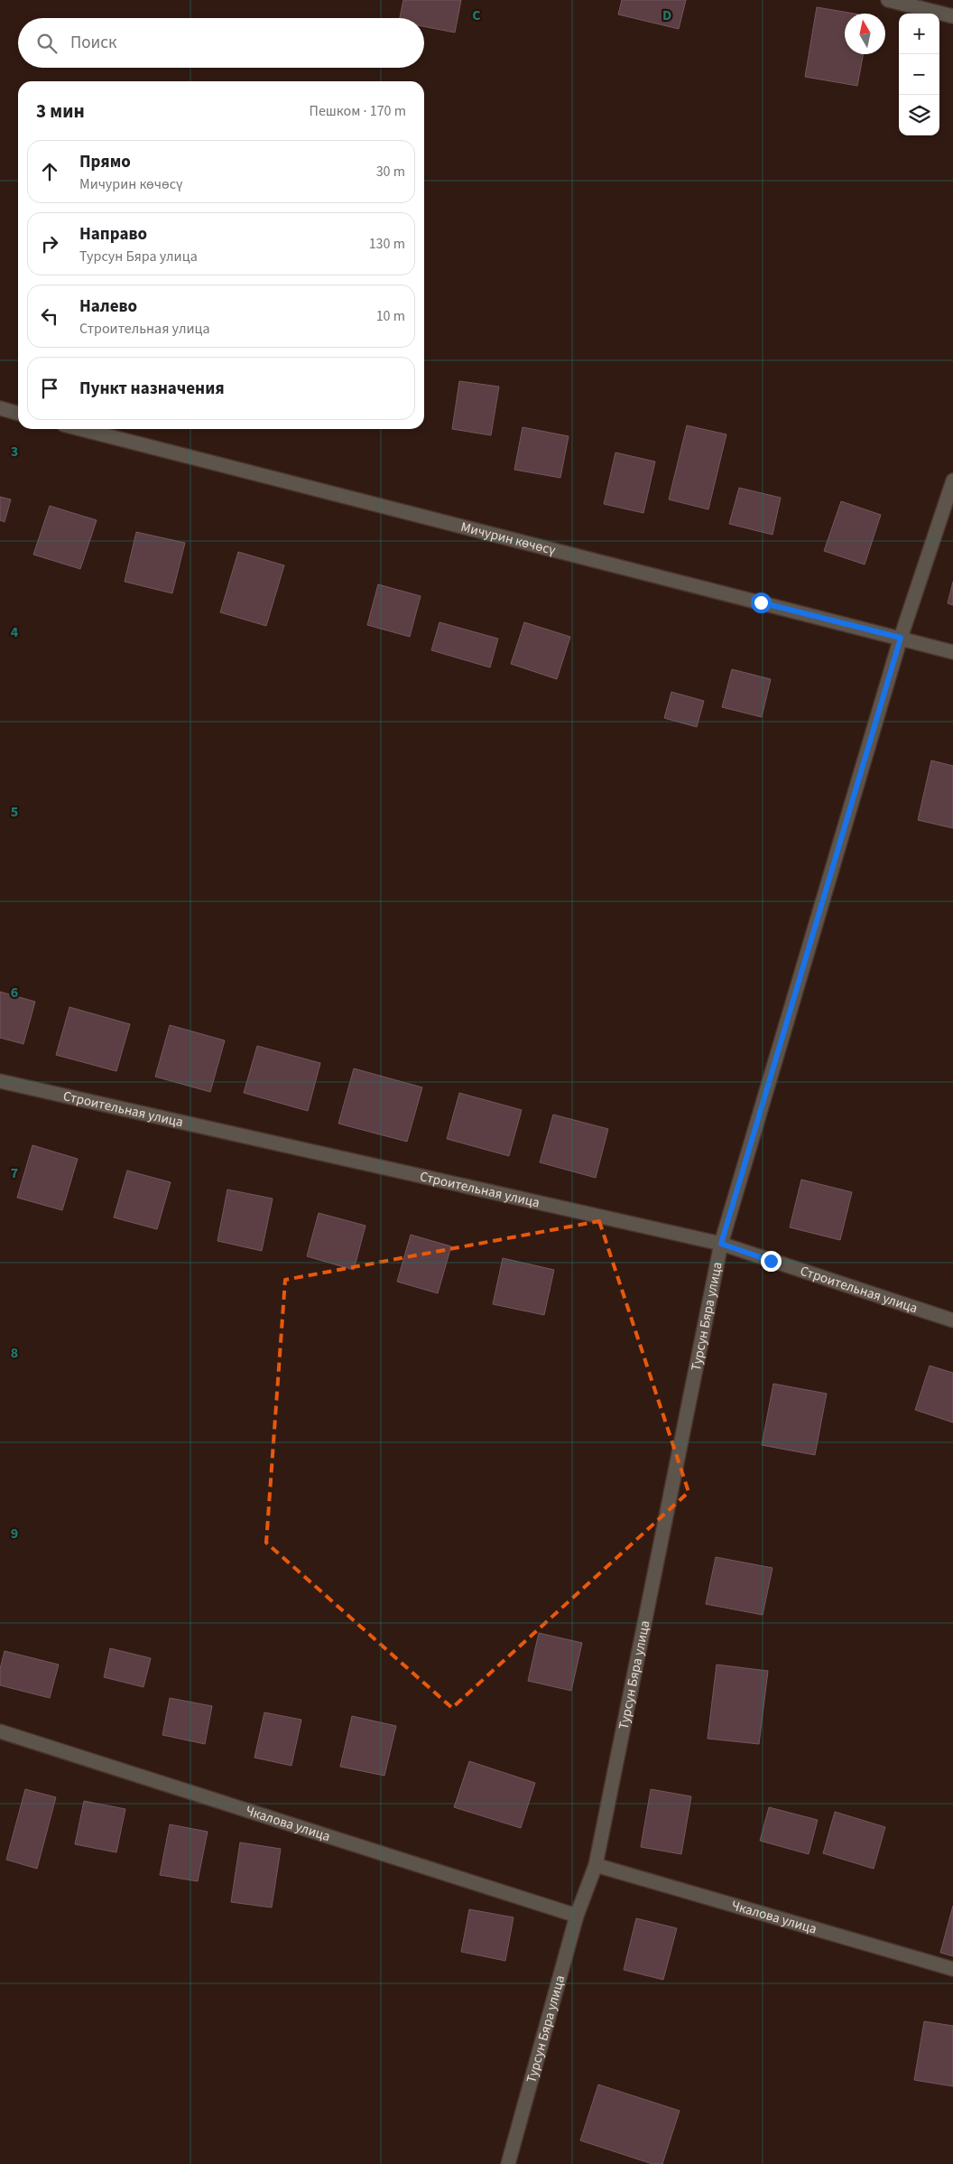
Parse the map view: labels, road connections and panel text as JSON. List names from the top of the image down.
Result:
{
  "streets": {
    "street": [
      "Мичурин көчөсү",
      "Строительная улица",
      "Турсун Бяра улица",
      "Чкалова улица"
    ]
  },
  "crossings": [
    ["Мичурин көчөсү", "Турсун Бяра улица"],
    ["Строительная улица", "Турсун Бяра улица"],
    ["Турсун Бяра улица", "Чкалова улица"]
  ],
  "north": "top",
  "page": {
    "map_buttons": ["+", "−"],
    "search": "Поиск",
    "heading": ["3 мин", "Пешком · 170 m"],
    "list": [
      ["Прямо", "Мичурин көчөсү", "30 m"],
      ["Направо", "Турсун Бяра улица", "130 m"],
      ["Налево", "Строительная улица", "10 m"],
      "Пункт назначения"
    ]
  },
  "grid": {
    "columns": ["C", "D"],
    "rows": [
      "3",
      "4",
      "5",
      "6",
      "7",
      "8",
      "9"
    ]
  }
}
